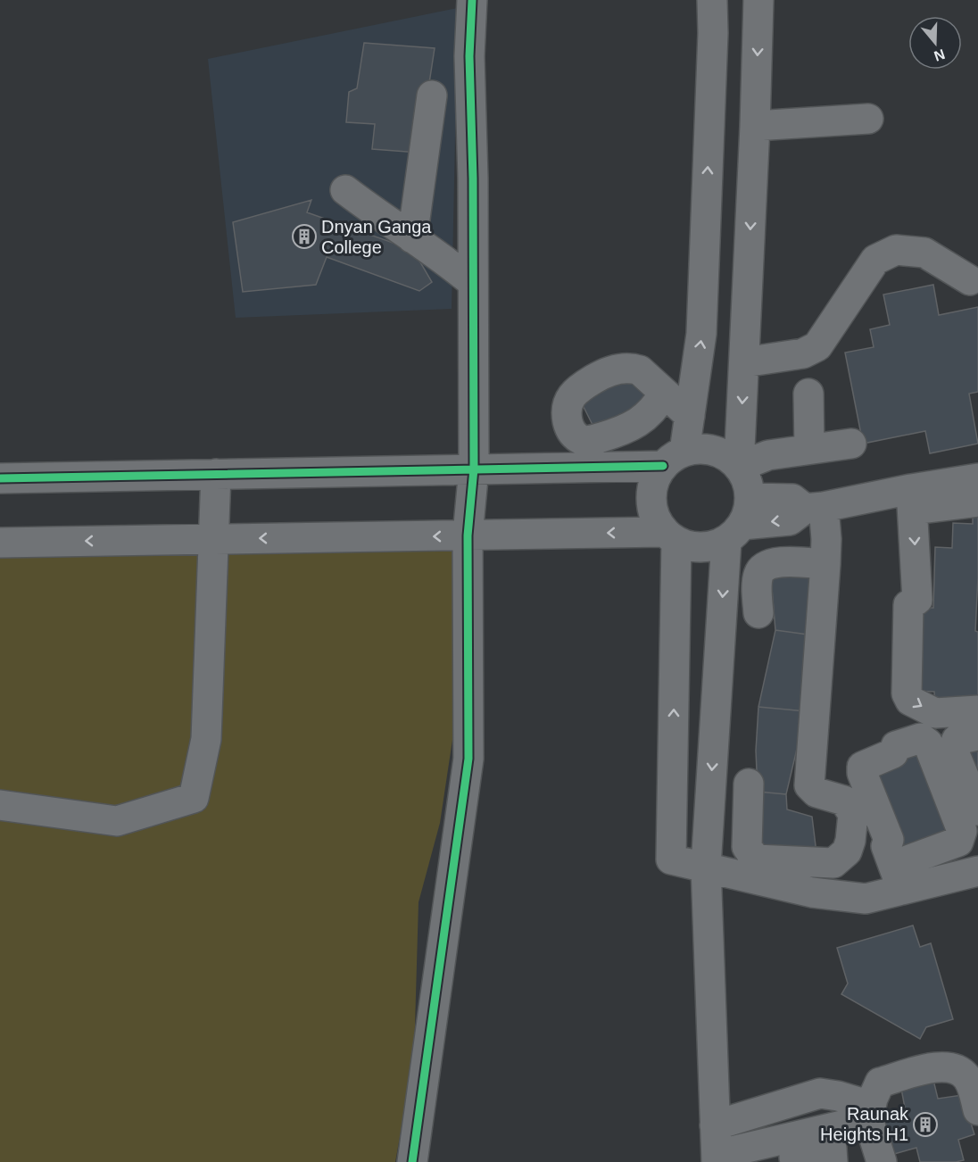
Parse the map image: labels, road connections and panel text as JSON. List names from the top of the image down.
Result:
{
  "places": {
    "building": ["Dnyan Ganga College", "Raunak Heights H1"]
  },
  "north": "bottom"
}
